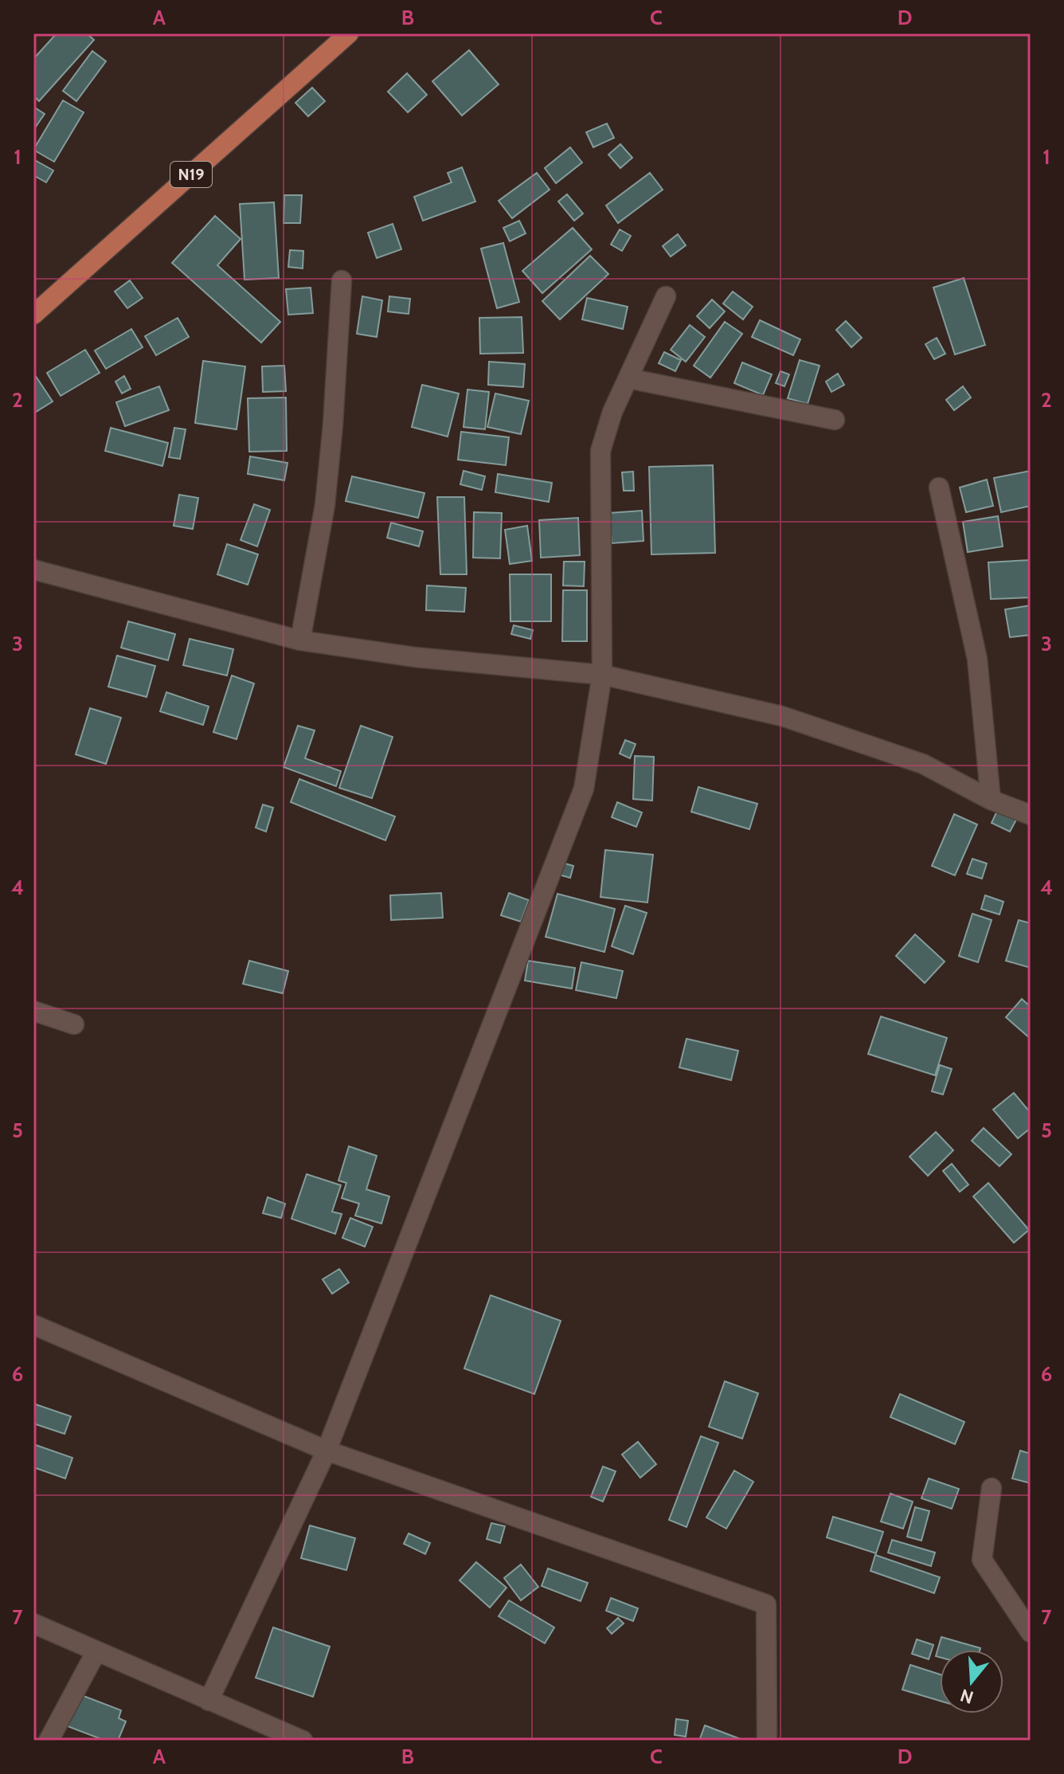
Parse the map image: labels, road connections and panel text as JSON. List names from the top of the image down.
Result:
{
  "streets": {
    "main road": ["N19"]
  },
  "north": "bottom",
  "grid": {
    "columns": [
      "A",
      "B",
      "C",
      "D"
    ],
    "rows": [
      "1",
      "2",
      "3",
      "4",
      "5",
      "6",
      "7"
    ]
  }
}
